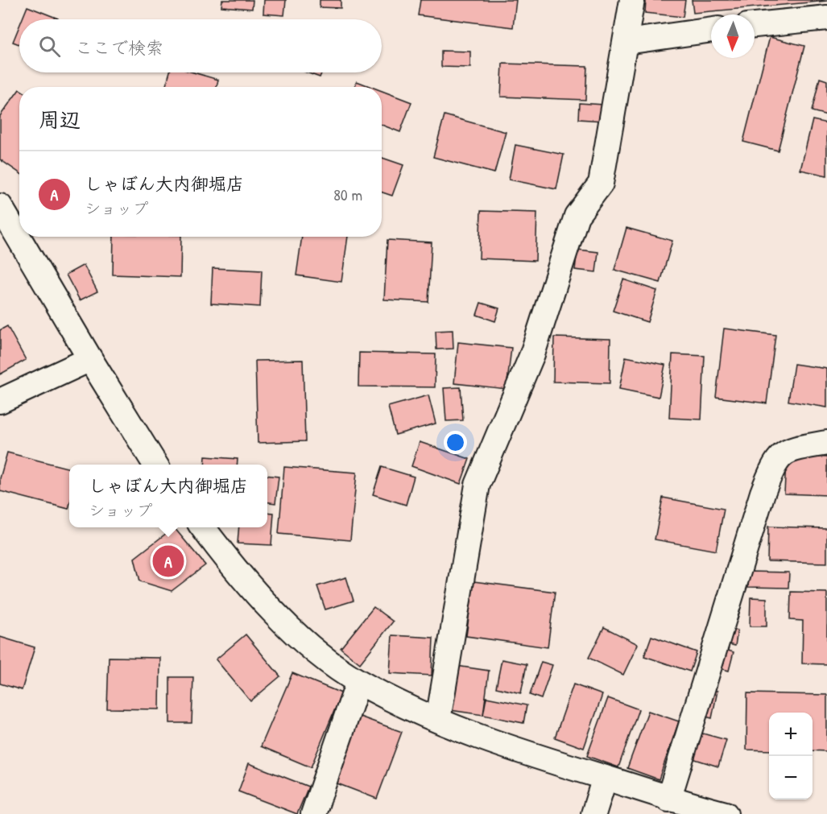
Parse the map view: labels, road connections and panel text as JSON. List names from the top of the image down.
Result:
{
  "north": "bottom",
  "page": {
    "search": "ここで検索",
    "heading": "周辺",
    "list": [
      {
        "mark": "A",
        "name": "しゃぼん大内御堀店",
        "note": "ショップ",
        "value": "80 m"
      }
    ],
    "popup": ["しゃぼん大内御堀店", "ショップ"],
    "pins": "A",
    "map_buttons": ["+", "−"]
  }
}
